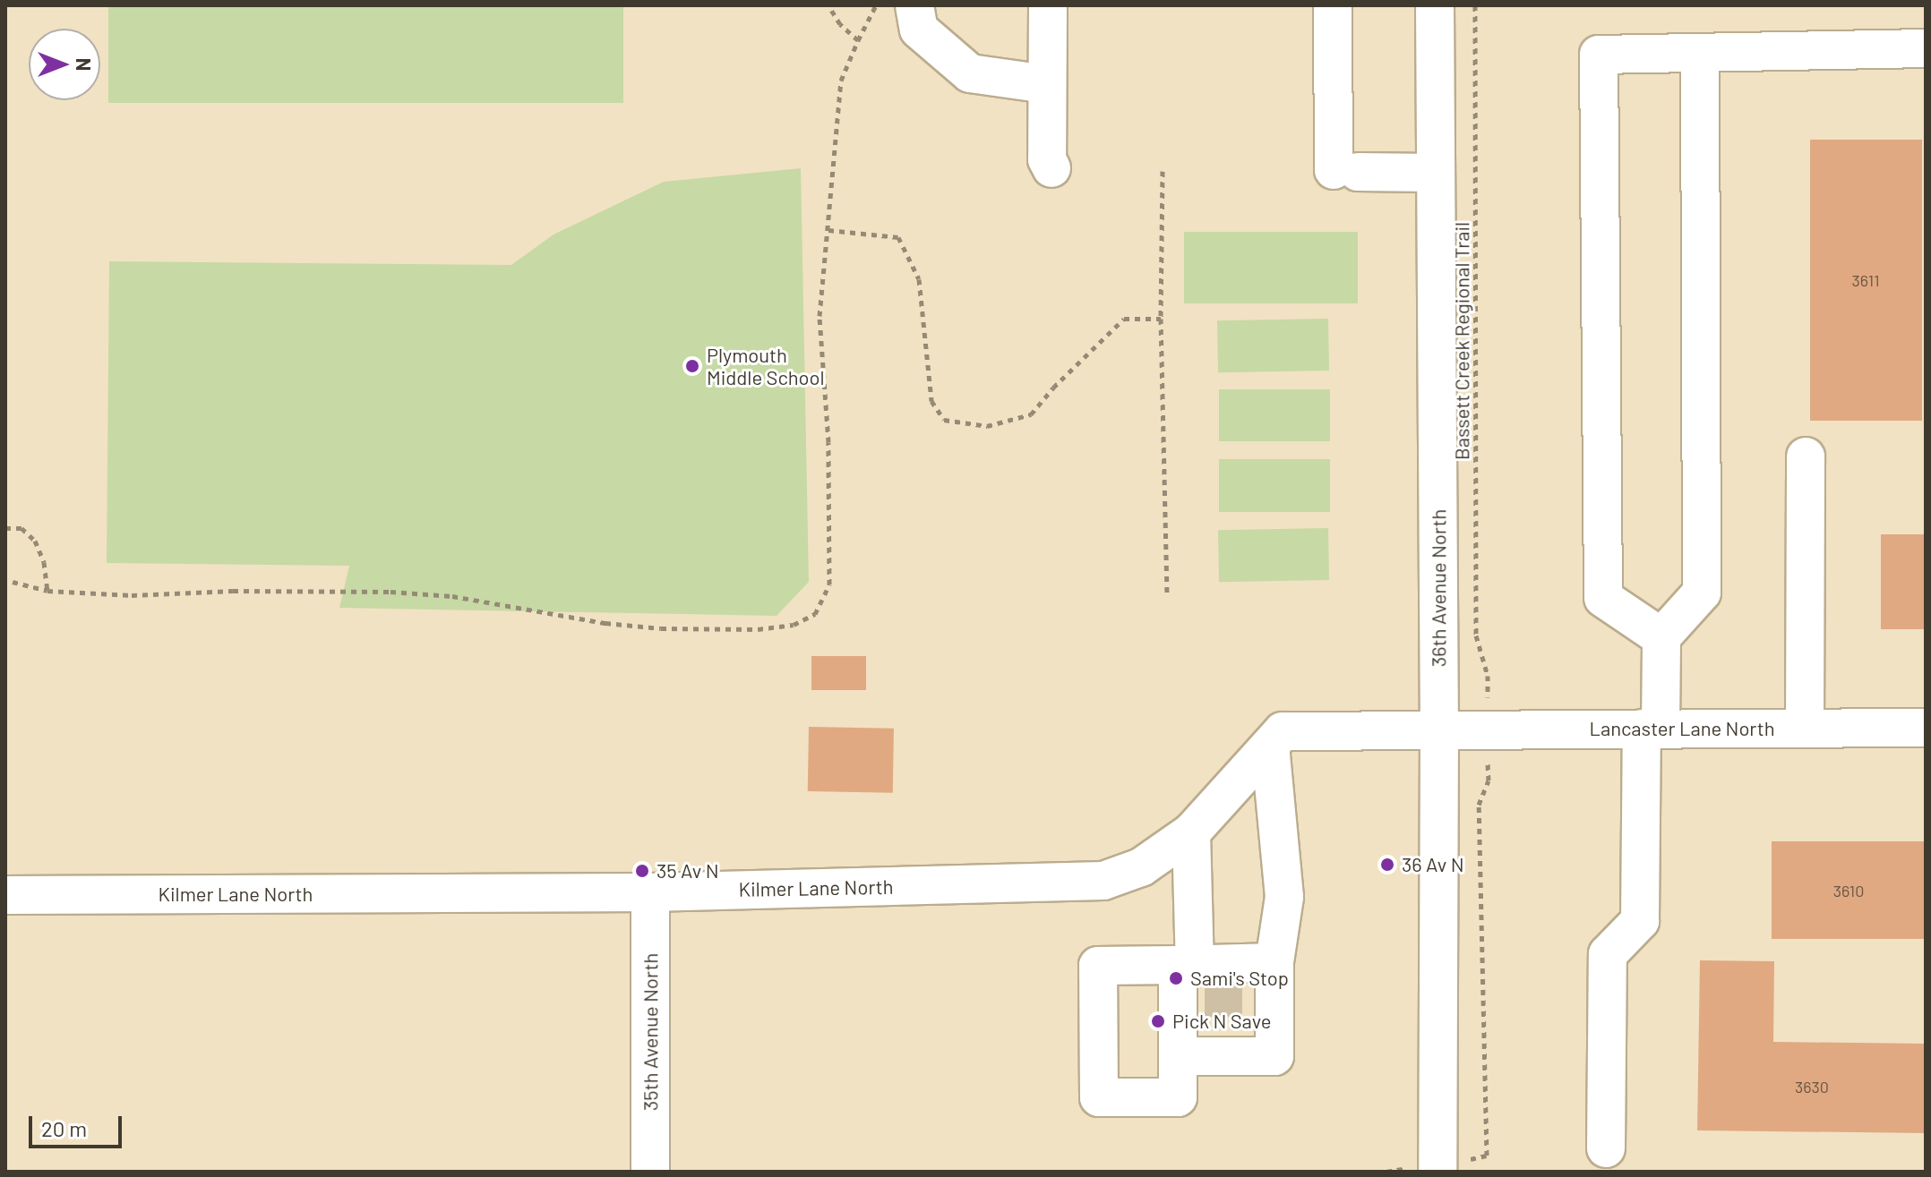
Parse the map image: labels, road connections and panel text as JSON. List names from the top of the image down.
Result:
{
  "streets": {
    "street": [
      "36th Avenue North",
      "Lancaster Lane North",
      "Kilmer Lane North",
      "35th Avenue North"
    ],
    "path": ["Bassett Creek Regional Trail"]
  },
  "crossings": [
    ["36th Avenue North", "Lancaster Lane North"],
    ["36th Avenue North", "Kilmer Lane North"],
    ["Lancaster Lane North", "Kilmer Lane North"],
    ["Kilmer Lane North", "35th Avenue North"]
  ],
  "places": [
    "Plymouth Middle School",
    "36 Av N",
    "35 Av N",
    "Sami's Stop",
    "Pick N Save"
  ],
  "house_numbers": ["3611", "3610", "3630"],
  "scale_bar": "20 m",
  "north": "right"
}
